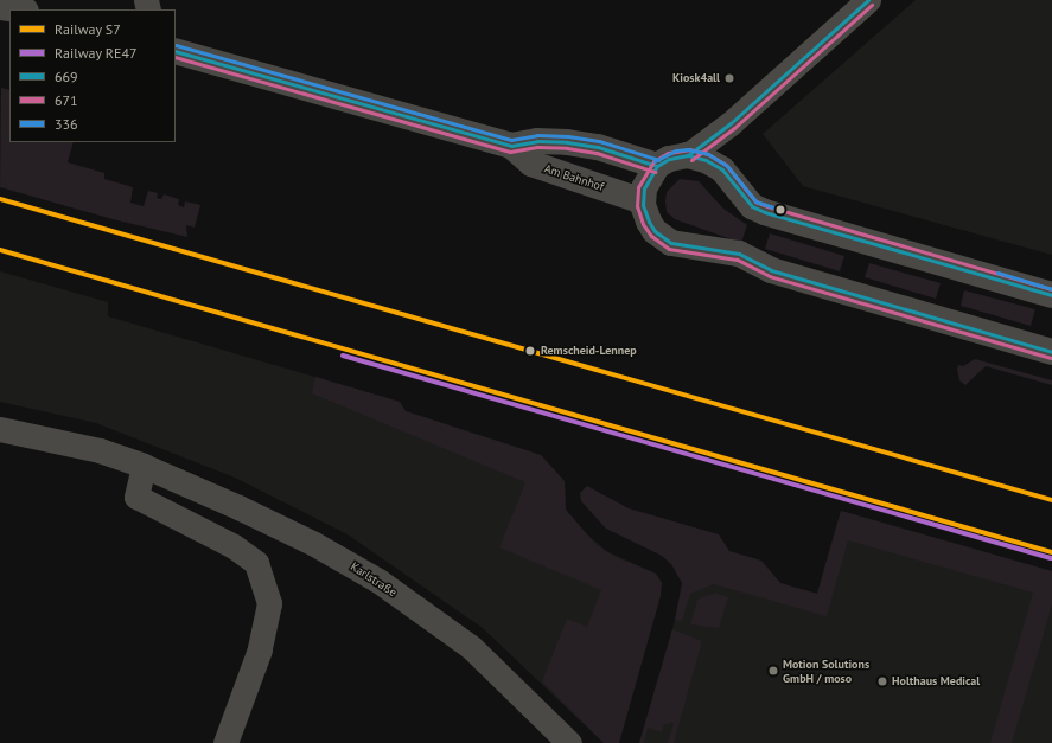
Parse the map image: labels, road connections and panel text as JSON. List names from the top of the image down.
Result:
{
  "streets": {
    "street": ["Am Bahnhof", "Karlstraße"]
  },
  "places": [
    "Kiosk4all",
    "Remscheid-Lennep",
    "Motion Solutions GmbH / moso",
    "Holthaus Medical"
  ],
  "lines": [
    "transit line 669",
    "transit line 671",
    "transit line 336",
    "rail line S7",
    "rail line RE47"
  ],
  "legend": [
    "Railway S7",
    "Railway RE47",
    "669",
    "671",
    "336"
  ]
}
